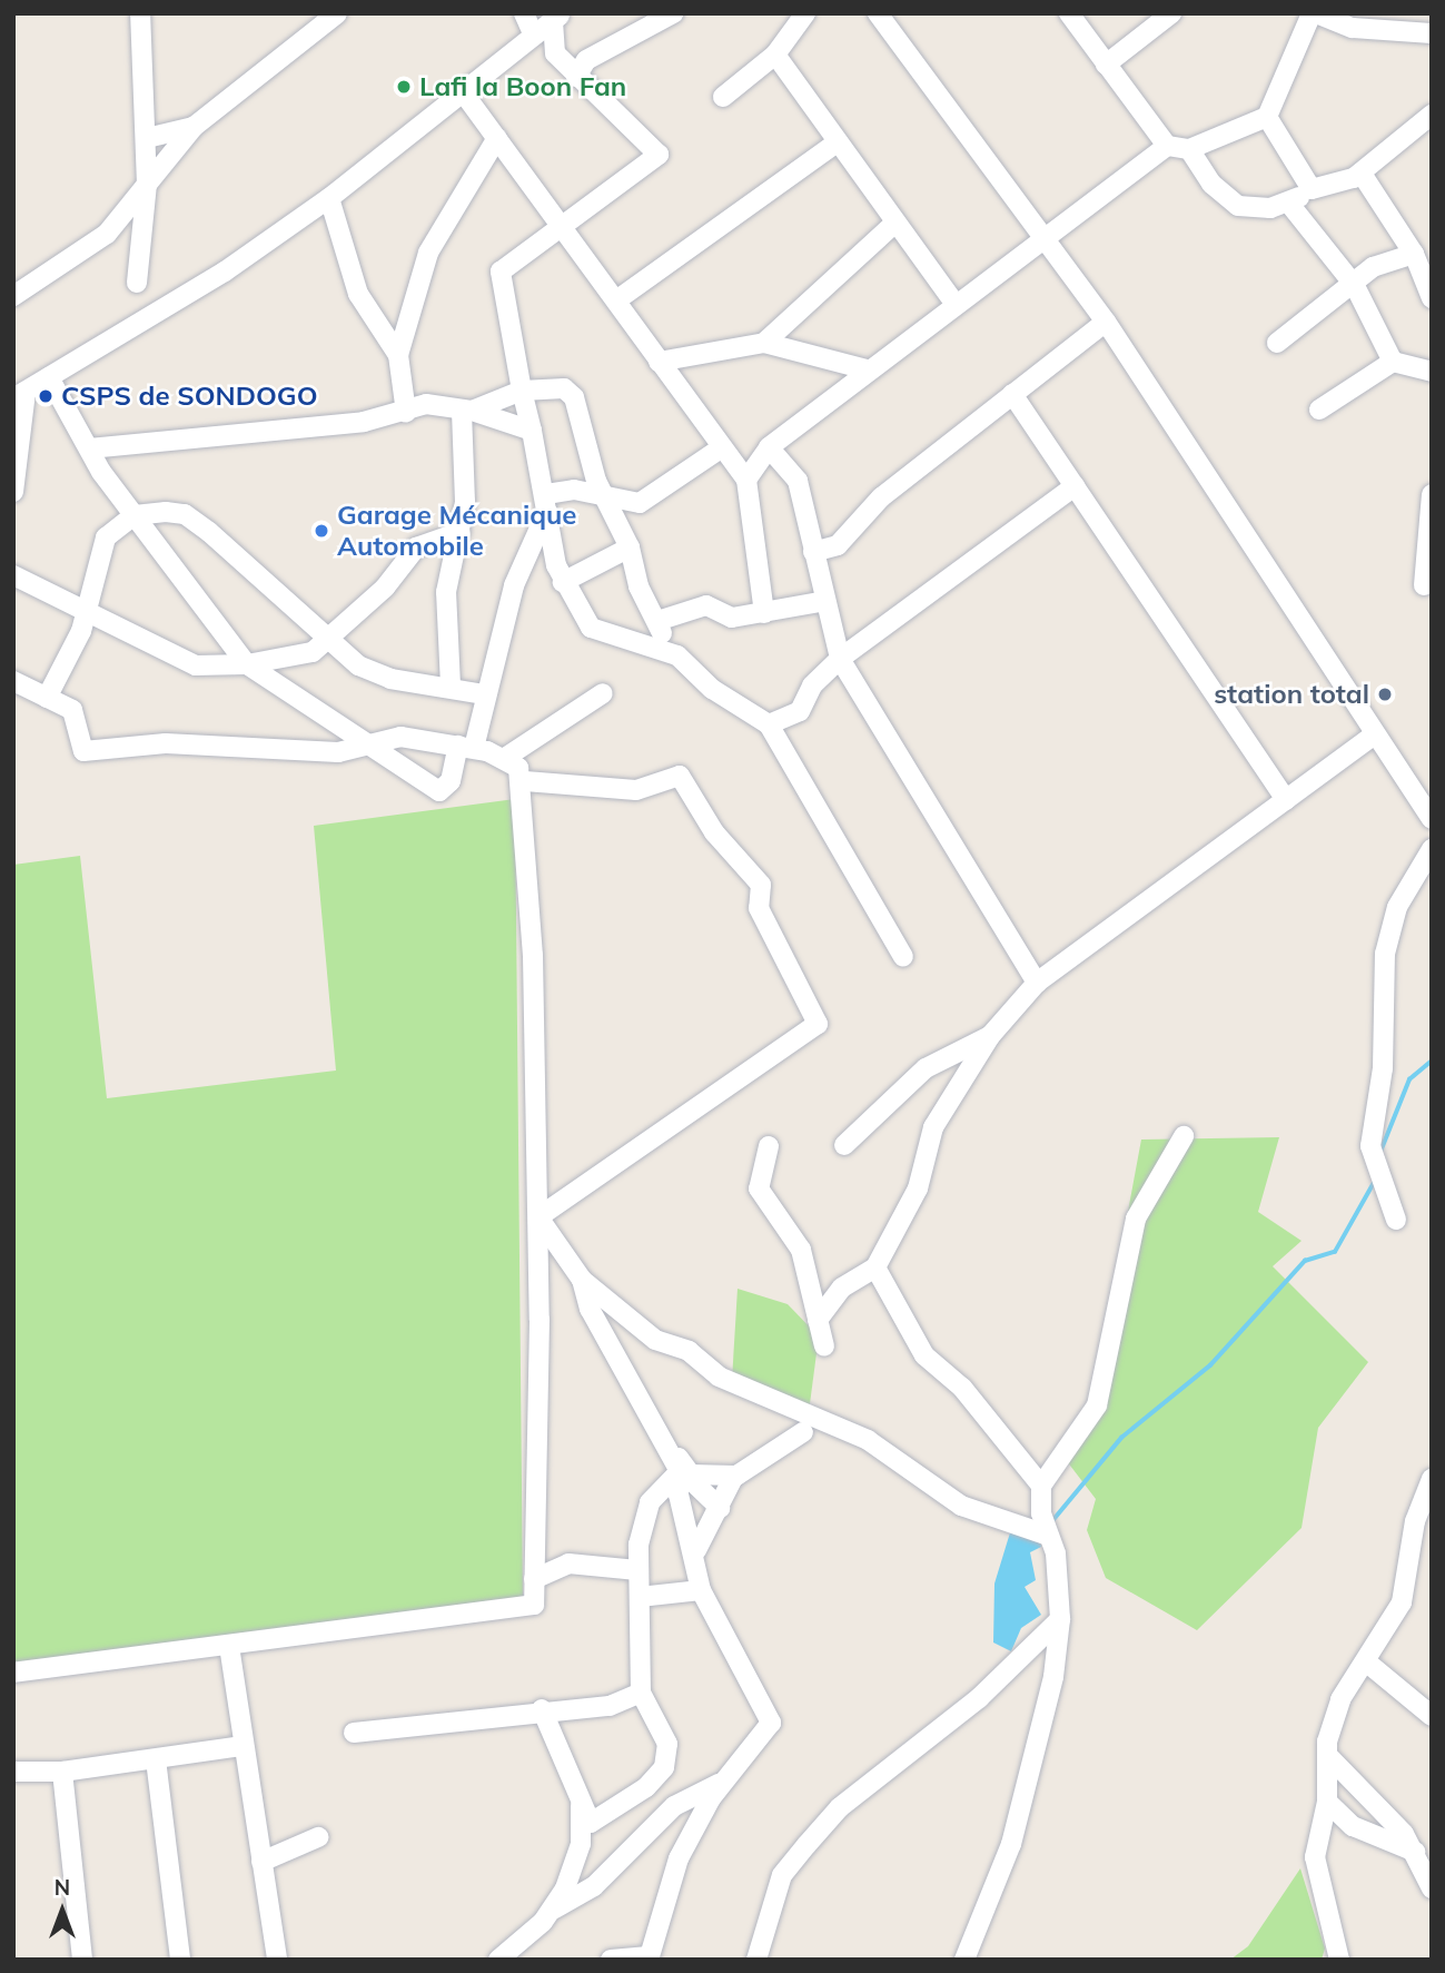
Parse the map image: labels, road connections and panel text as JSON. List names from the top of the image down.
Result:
{
  "places": [
    "Lafi la Boon Fan",
    "CSPS de SONDOGO",
    "Garage Mécanique Automobile",
    "station total"
  ],
  "north": "top"
}
